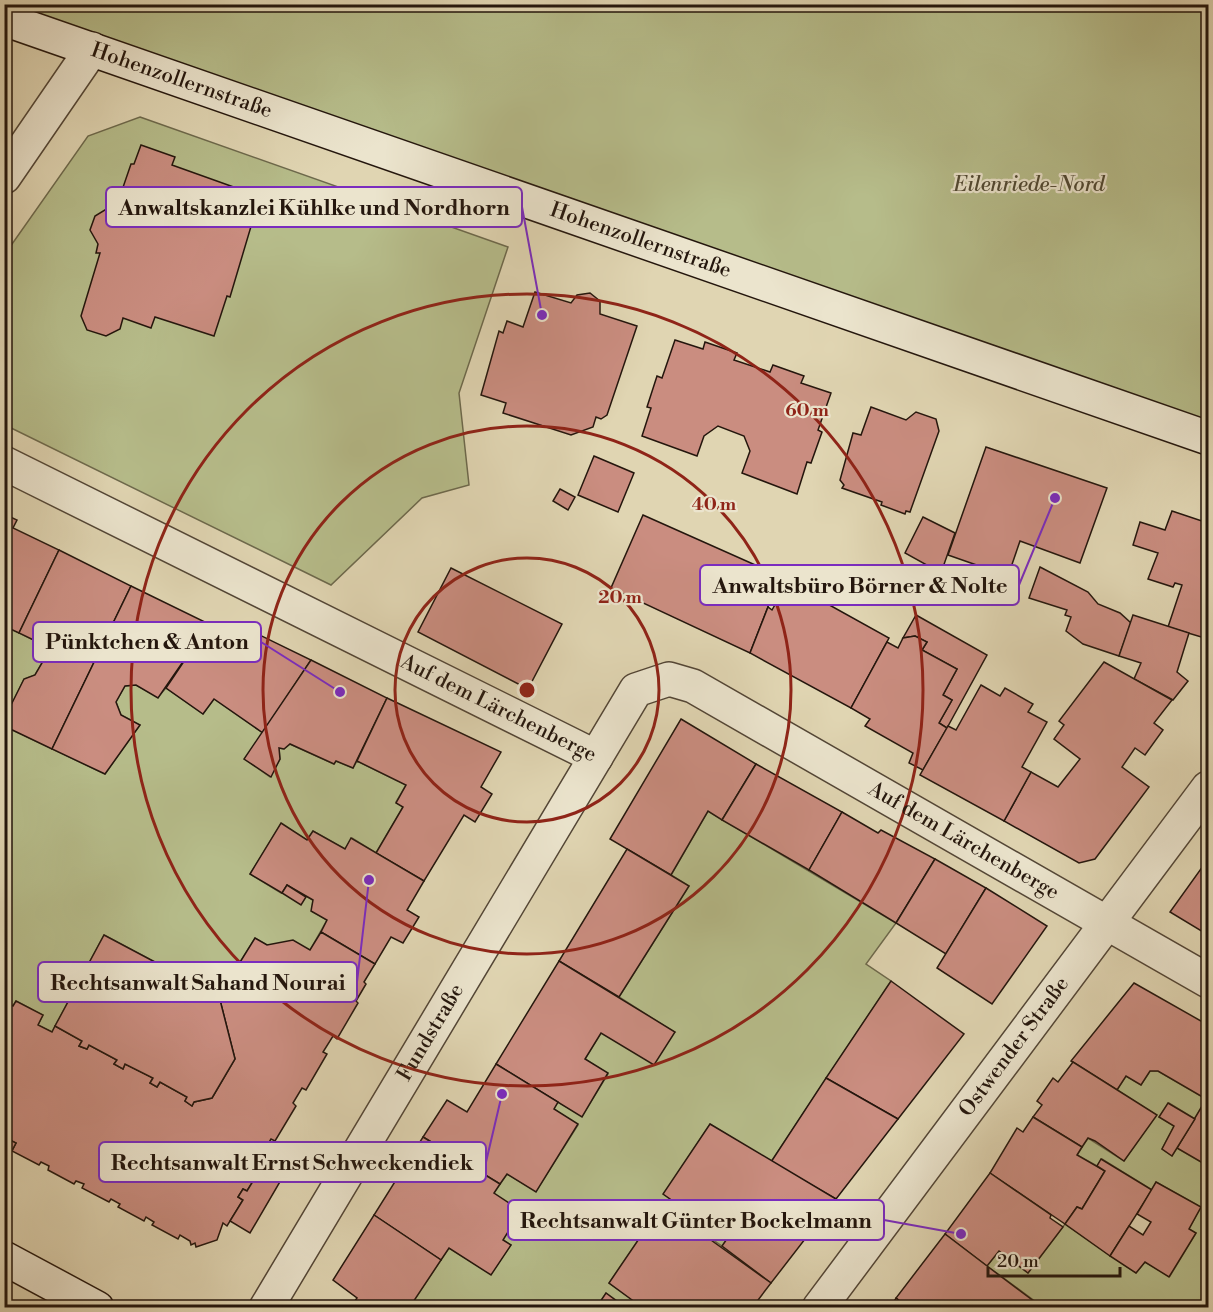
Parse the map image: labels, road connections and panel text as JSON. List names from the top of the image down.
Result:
{
  "streets": {
    "street": [
      "Hohenzollernstraße",
      "Auf dem Lärchenberge",
      "Fundstraße",
      "Ostwender Straße"
    ]
  },
  "crossings": [
    ["Auf dem Lärchenberge", "Fundstraße"],
    ["Auf dem Lärchenberge", "Ostwender Straße"]
  ],
  "parks": ["Eilenriede-Nord"],
  "places": [
    "Anwaltskanzlei Kühlke und Nordhorn",
    "Anwaltsbüro Börner & Nolte",
    "Pünktchen & Anton",
    "Rechtsanwalt Sahand Nourai",
    "Rechtsanwalt Ernst Schweckendiek",
    "Rechtsanwalt Günter Bockelmann"
  ],
  "scale_bar": "20 m",
  "rings": ["60 m", "40 m", "20 m"]
}
